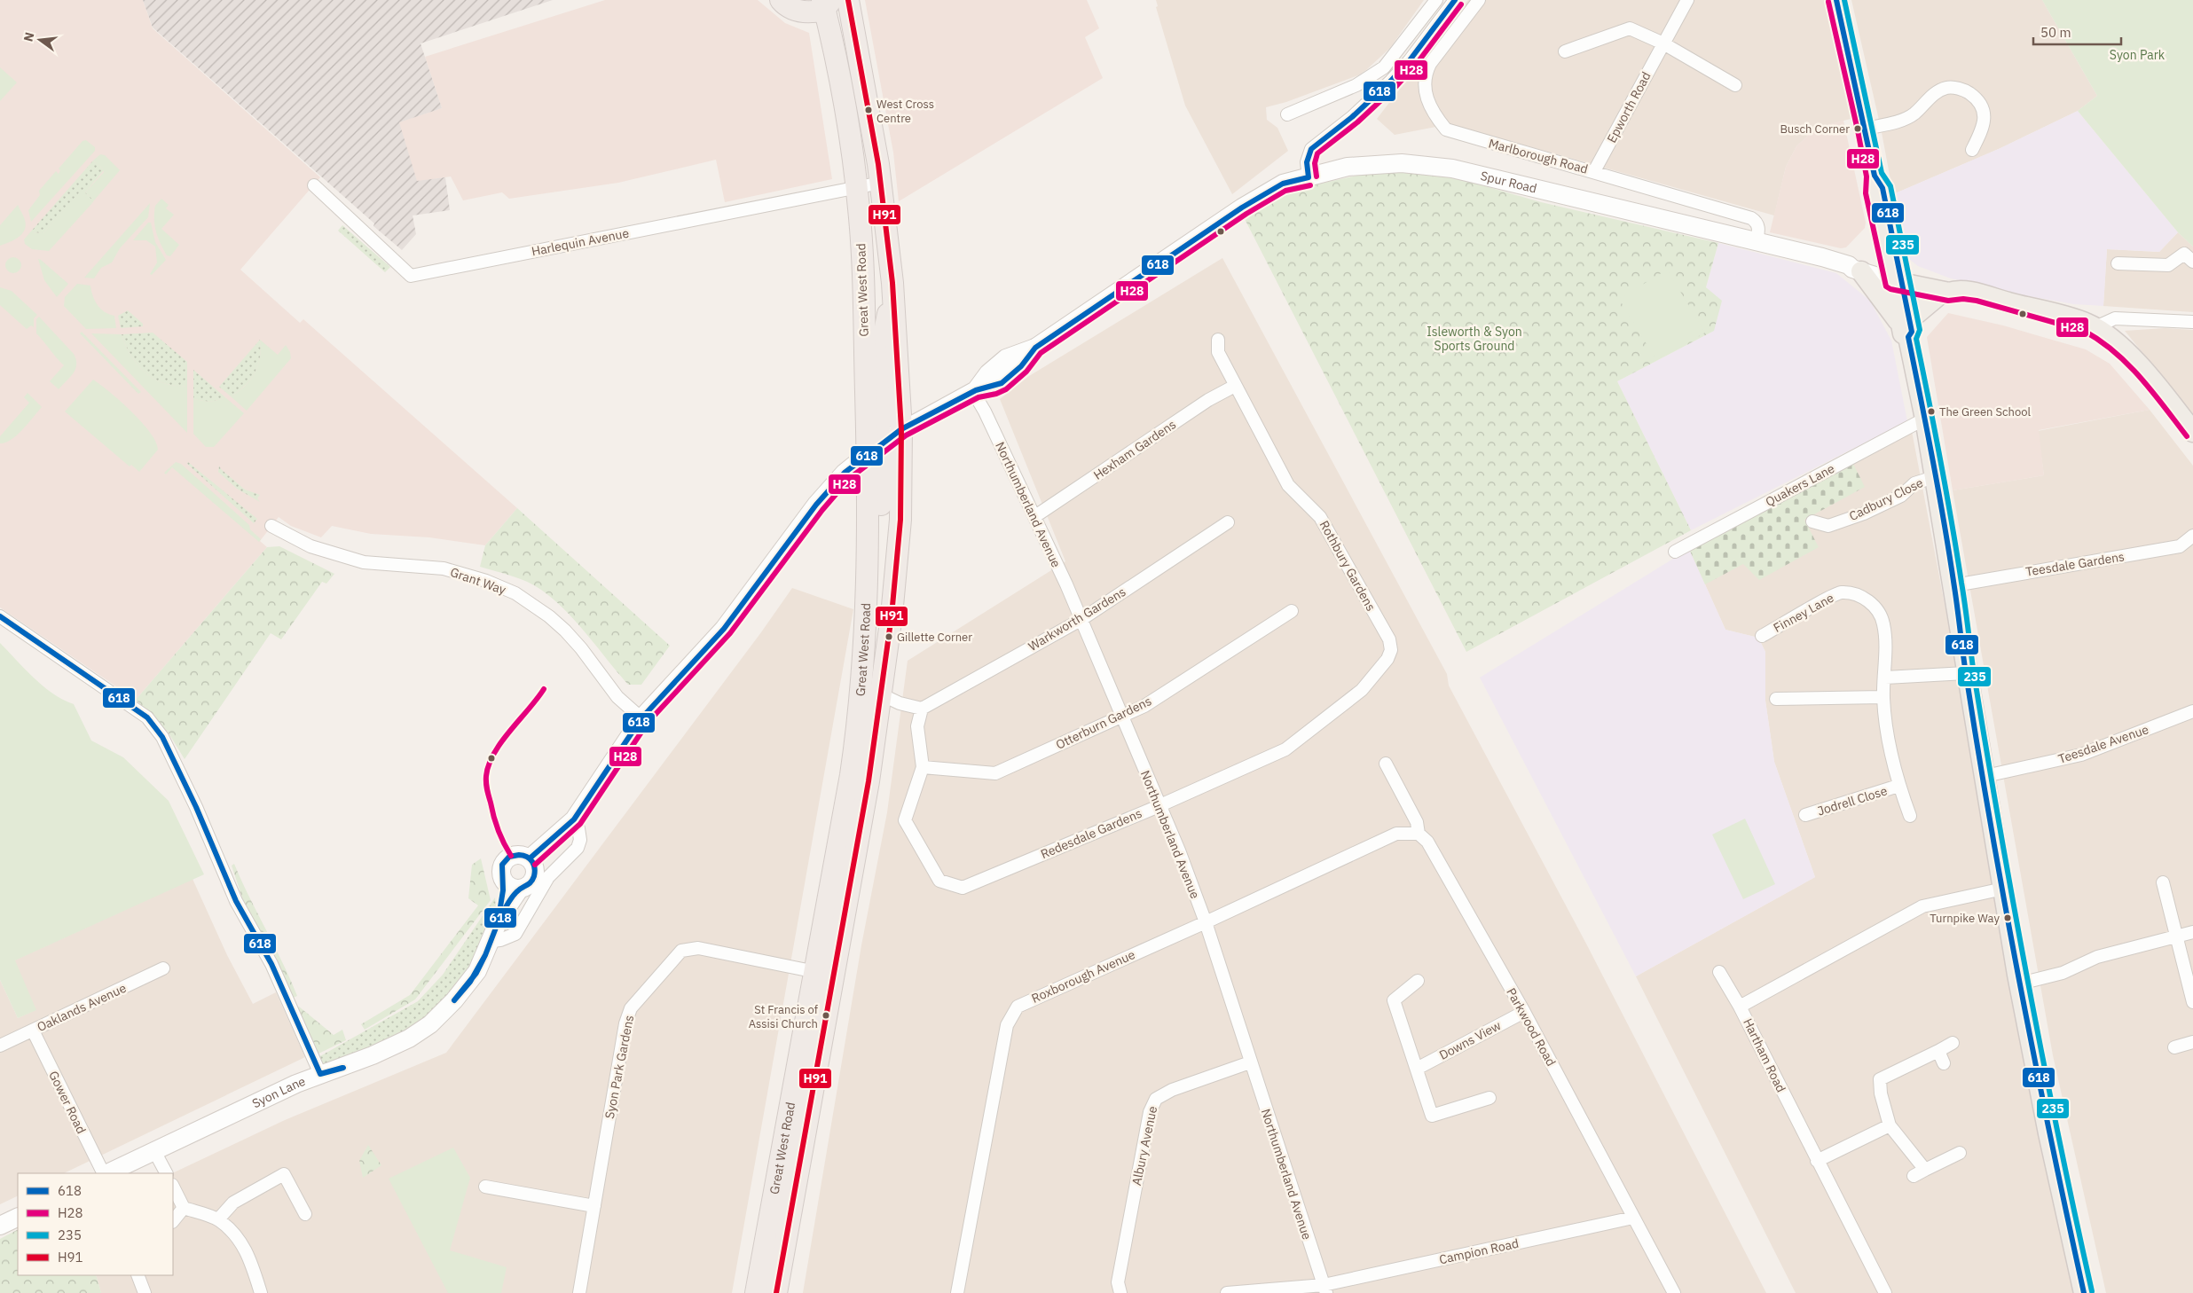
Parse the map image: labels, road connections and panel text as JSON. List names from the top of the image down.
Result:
{
  "streets": {
    "highway": ["Great West Road"],
    "main road": ["Spur Road", "Syon Lane"],
    "street": [
      "Epworth Road",
      "Marlborough Road",
      "Harlequin Avenue",
      "Hexham Gardens",
      "Quakers Lane",
      "Cadbury Close",
      "Northumberland Avenue",
      "Teesdale Gardens",
      "Rothbury Gardens",
      "Grant Way",
      "Finney Lane",
      "Warkworth Gardens",
      "Otterburn Gardens",
      "Teesdale Avenue",
      "Jodrell Close",
      "Redesdale Gardens",
      "Roxborough Avenue",
      "Oaklands Avenue",
      "Parkwood Road",
      "Downs View",
      "Hartham Road",
      "Syon Park Gardens",
      "Gower Road",
      "Albury Avenue",
      "Campion Road"
    ]
  },
  "crossings": [
    ["Epworth Road", "Marlborough Road"],
    ["Marlborough Road", "Spur Road"],
    ["Spur Road", "Northumberland Avenue"],
    ["Harlequin Avenue", "Great West Road"],
    ["Great West Road", "Syon Park Gardens"],
    ["Hexham Gardens", "Northumberland Avenue"],
    ["Hexham Gardens", "Rothbury Gardens"],
    ["Northumberland Avenue", "Warkworth Gardens"],
    ["Northumberland Avenue", "Otterburn Gardens"],
    ["Northumberland Avenue", "Redesdale Gardens"],
    ["Northumberland Avenue", "Roxborough Avenue"],
    ["Northumberland Avenue", "Albury Avenue"],
    ["Northumberland Avenue", "Campion Road"],
    ["Rothbury Gardens", "Redesdale Gardens"],
    ["Finney Lane", "Jodrell Close"],
    ["Warkworth Gardens", "Redesdale Gardens"],
    ["Otterburn Gardens", "Redesdale Gardens"],
    ["Roxborough Avenue", "Parkwood Road"],
    ["Oaklands Avenue", "Gower Road"],
    ["Parkwood Road", "Downs View"],
    ["Parkwood Road", "Campion Road"]
  ],
  "parks": ["Syon Park", "Isleworth & Syon Sports Ground"],
  "places": [
    "West Cross Centre",
    "Busch Corner",
    "The Green School",
    "Gillette Corner",
    "Turnpike Way",
    "St Francis of Assisi Church"
  ],
  "lines": [
    "transit line 618",
    "transit line 235",
    "transit line H91",
    "transit line H28"
  ],
  "legend": [
    "618",
    "H28",
    "235",
    "H91"
  ],
  "scale_bar": "50 m",
  "north": "left"
}
